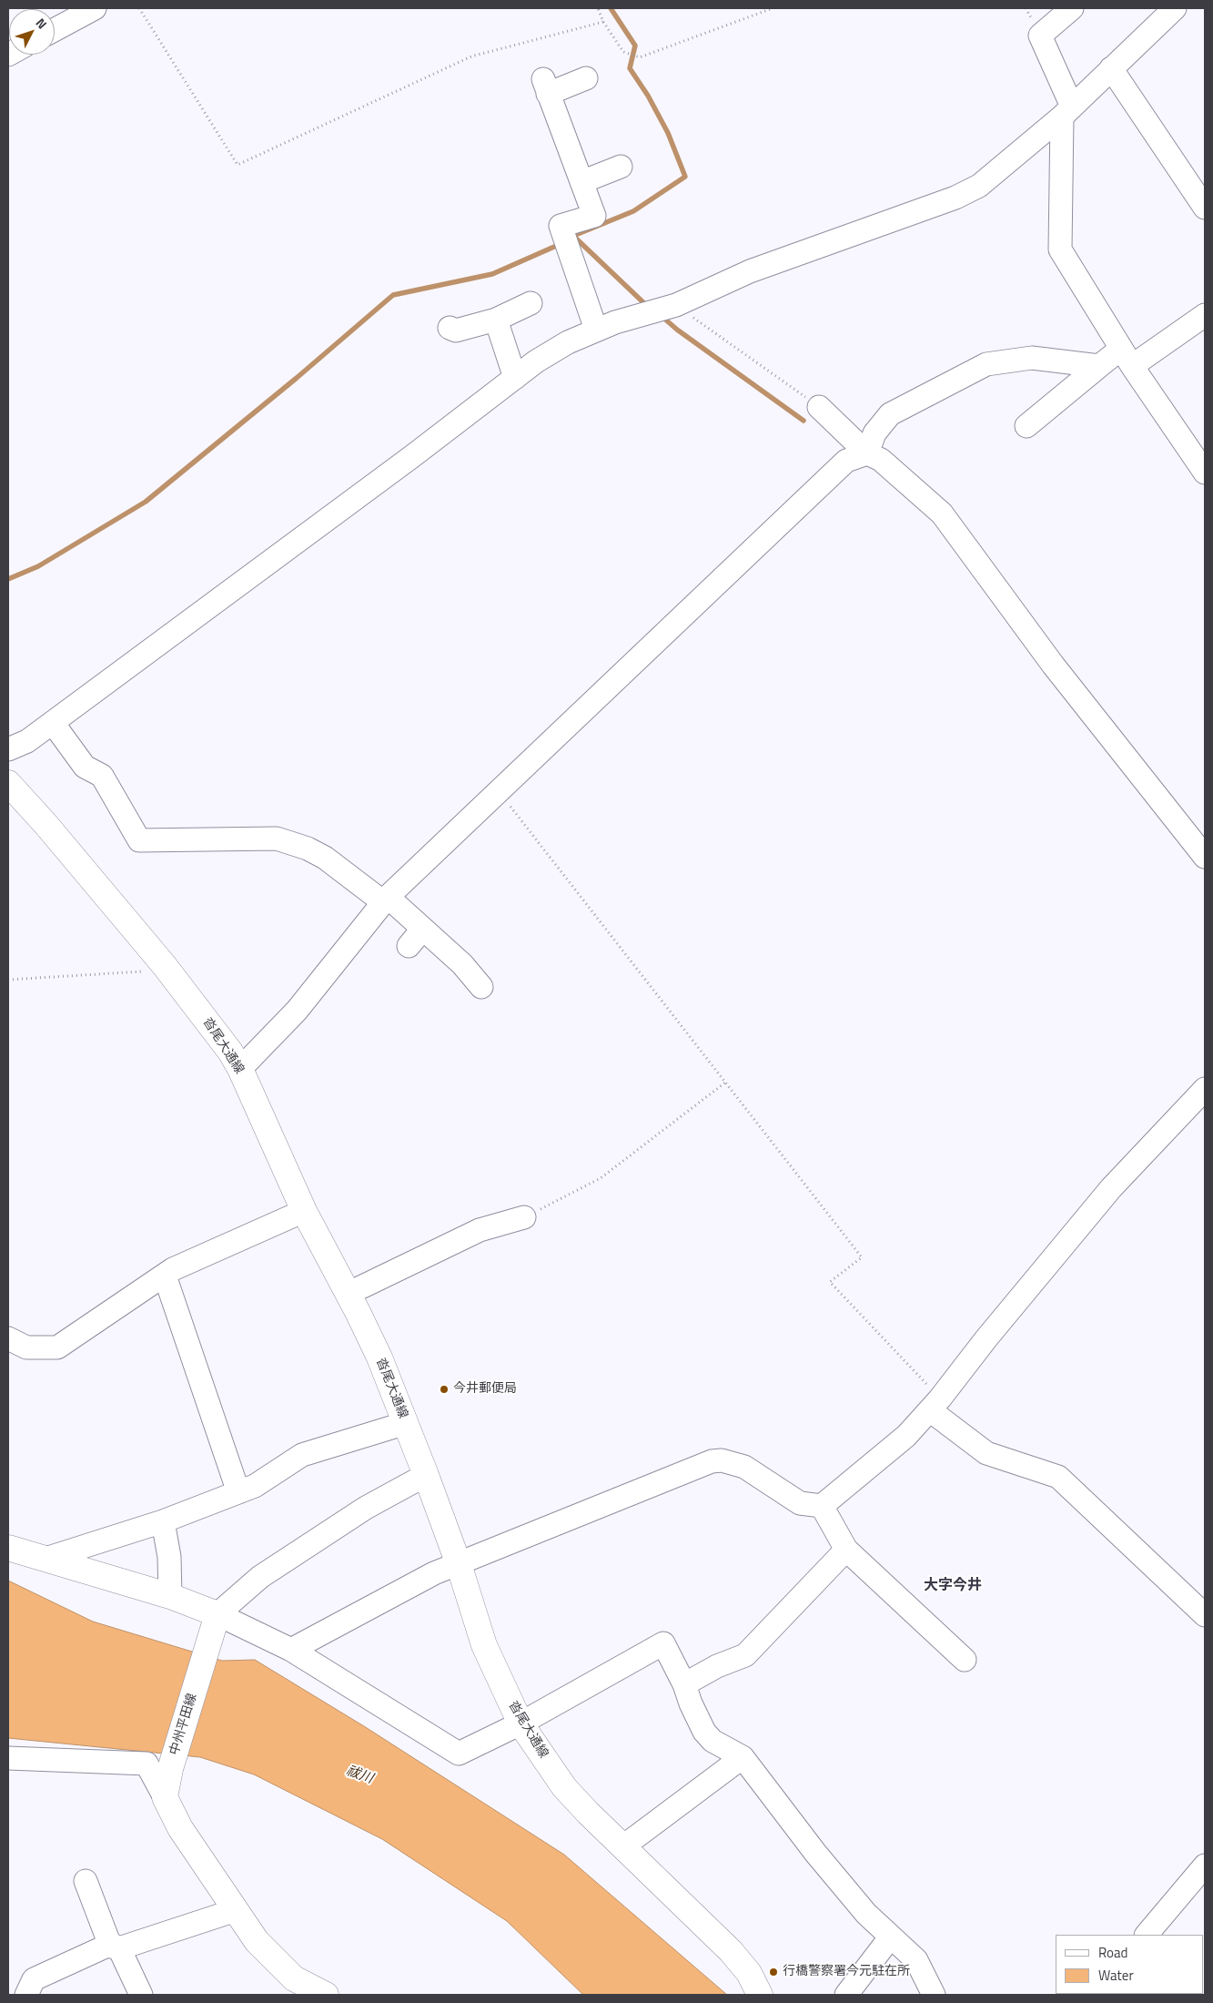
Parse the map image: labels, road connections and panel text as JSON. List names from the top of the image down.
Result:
{
  "streets": {
    "main road": ["沓尾大通線", "中州平田線"]
  },
  "districts": ["大字今井"],
  "water": ["祓川"],
  "places": ["今井郵便局", "行橋警察署今元駐在所"],
  "legend": ["Road", "Water"],
  "north": "top right"
}
